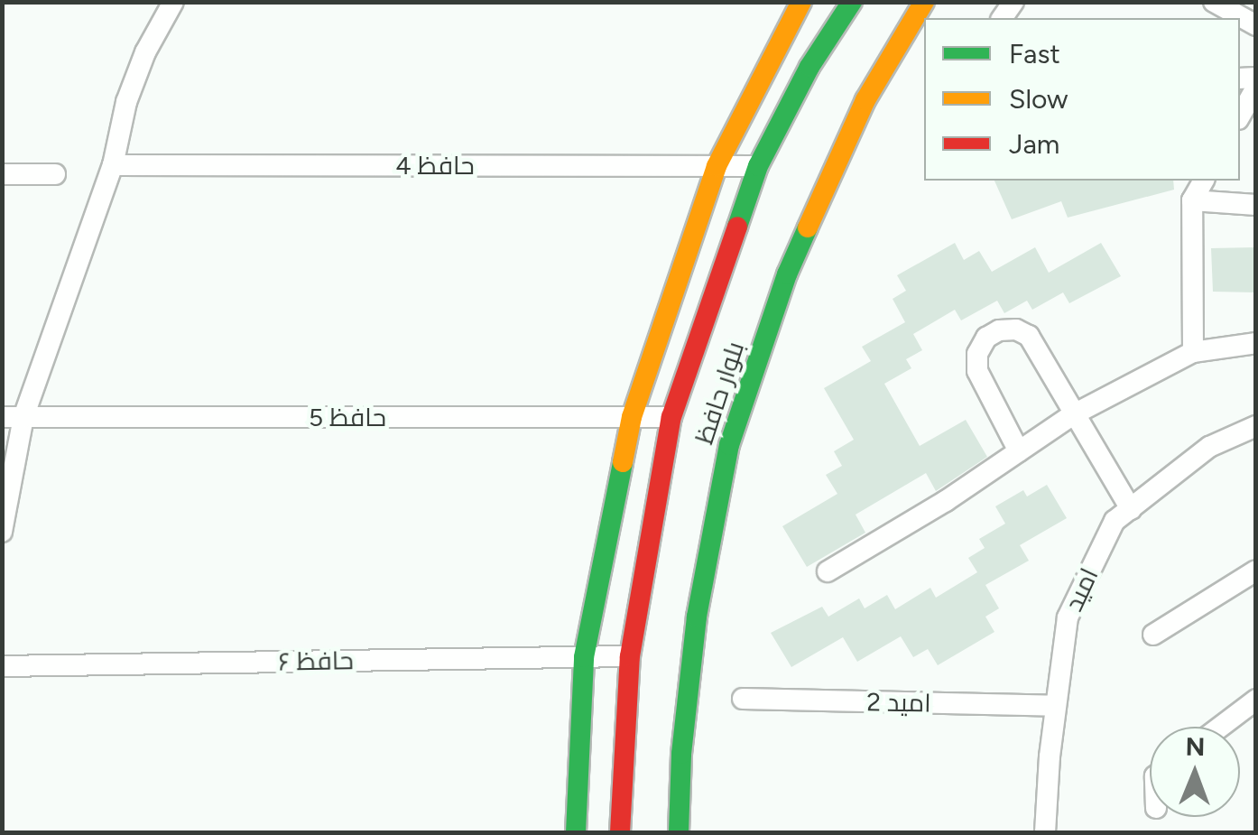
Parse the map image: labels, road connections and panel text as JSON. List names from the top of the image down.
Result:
{
  "streets": {
    "main road": ["بلوار حافظ"],
    "street": [
      "حافظ 4",
      "حافظ 5",
      "امید",
      "حافظ ۶",
      "امید 2"
    ]
  },
  "crossings": [
    ["حافظ 4", "بلوار حافظ"],
    ["بلوار حافظ", "حافظ 5"],
    ["بلوار حافظ", "حافظ ۶"],
    ["امید", "امید 2"]
  ],
  "legend": ["Fast", "Slow", "Jam"],
  "north": "top"
}
